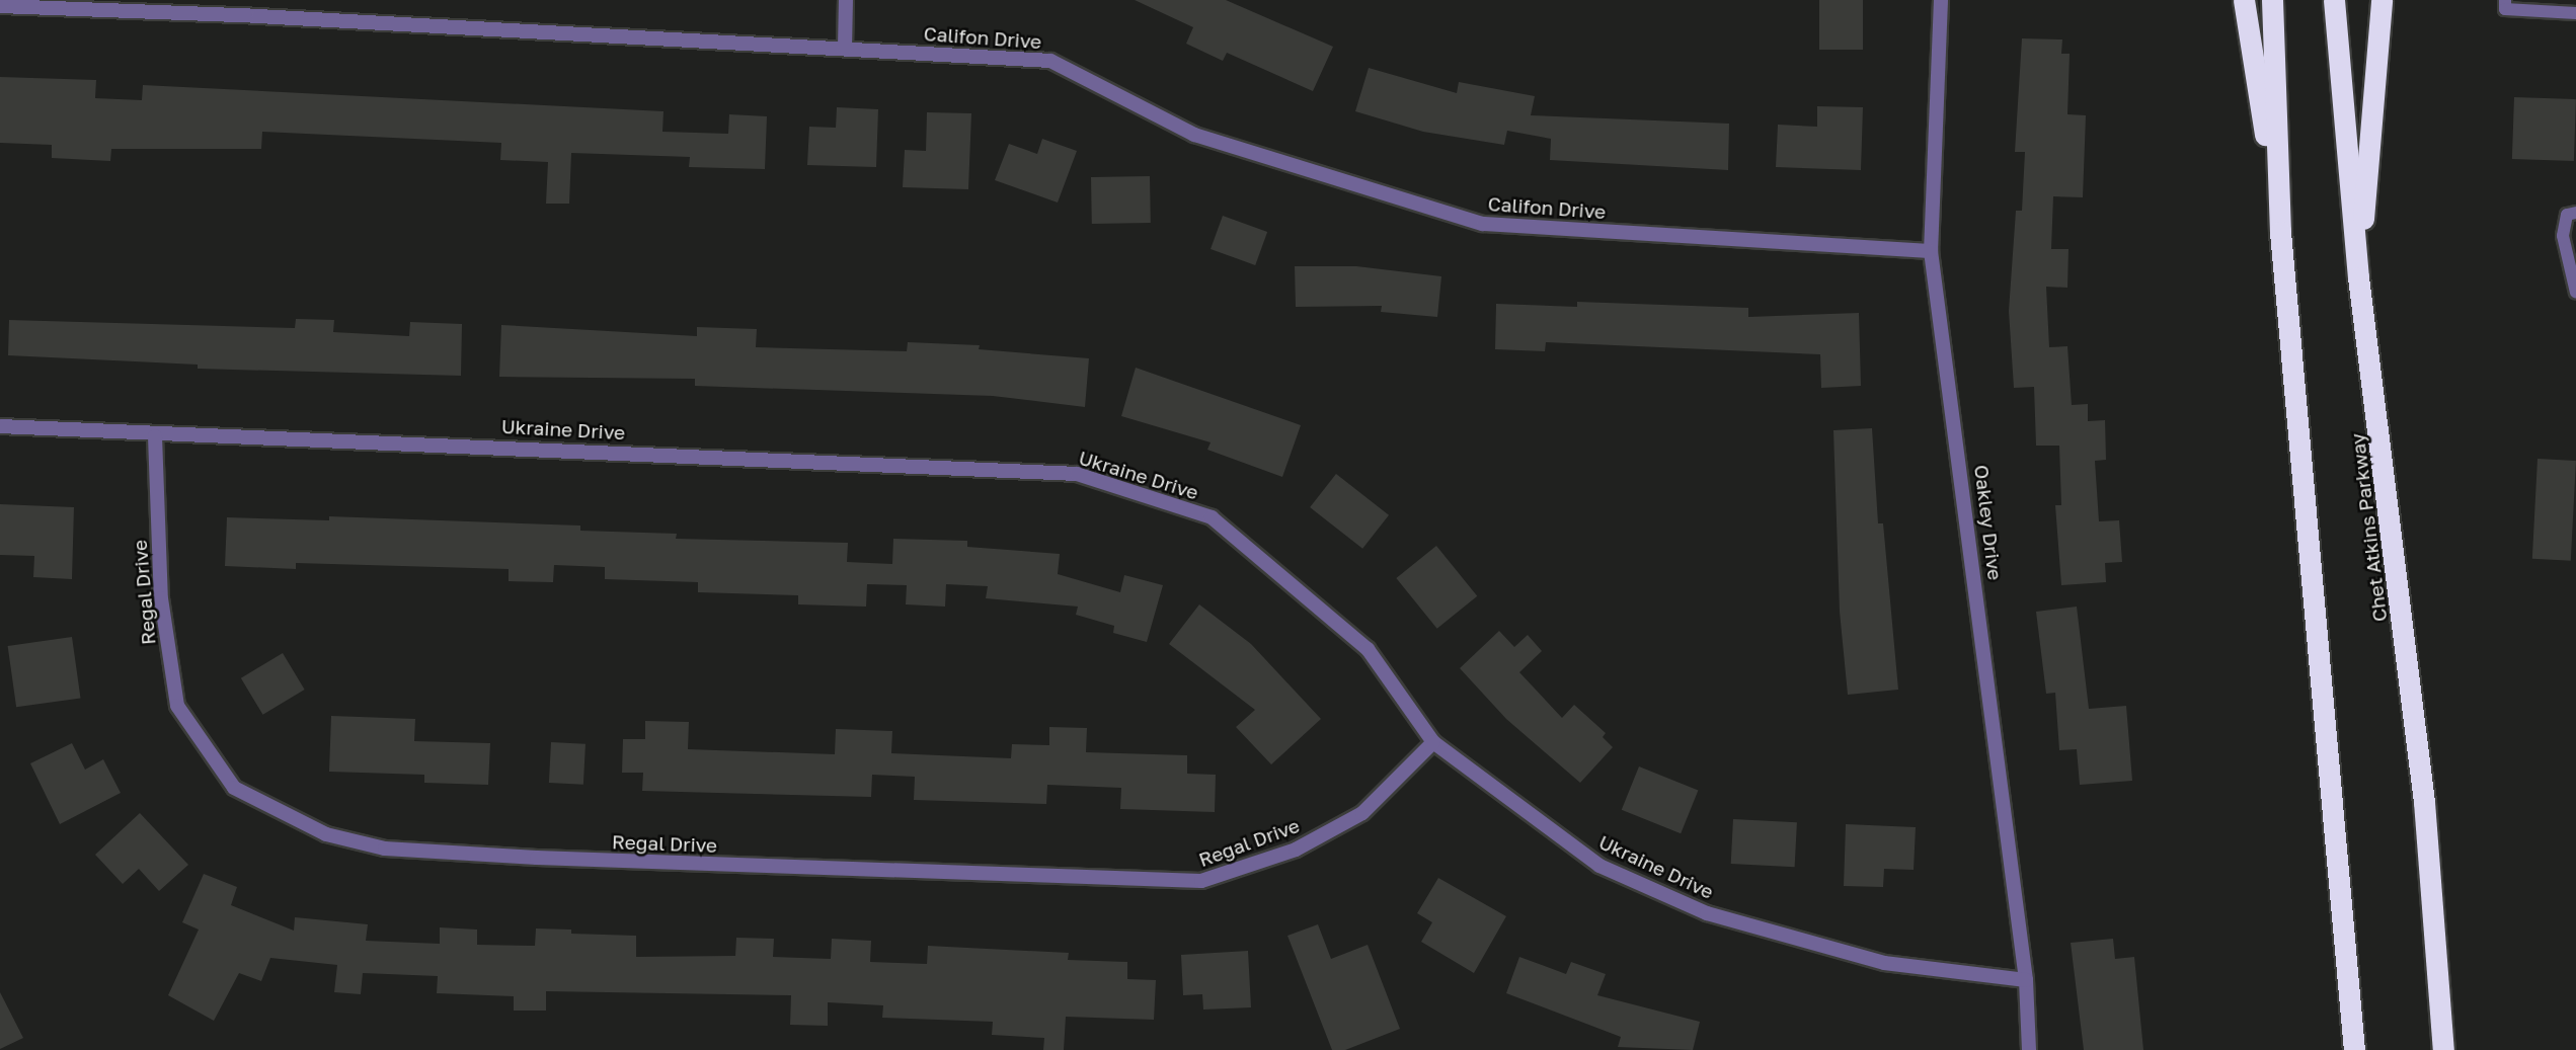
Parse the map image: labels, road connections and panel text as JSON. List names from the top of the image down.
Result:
{
  "streets": {
    "highway": ["Chet Atkins Parkway"],
    "street": [
      "Califon Drive",
      "Ukraine Drive",
      "Oakley Drive",
      "Regal Drive"
    ]
  },
  "crossings": [
    ["Califon Drive", "Oakley Drive"],
    ["Ukraine Drive", "Oakley Drive"],
    ["Ukraine Drive", "Regal Drive"]
  ]
}
